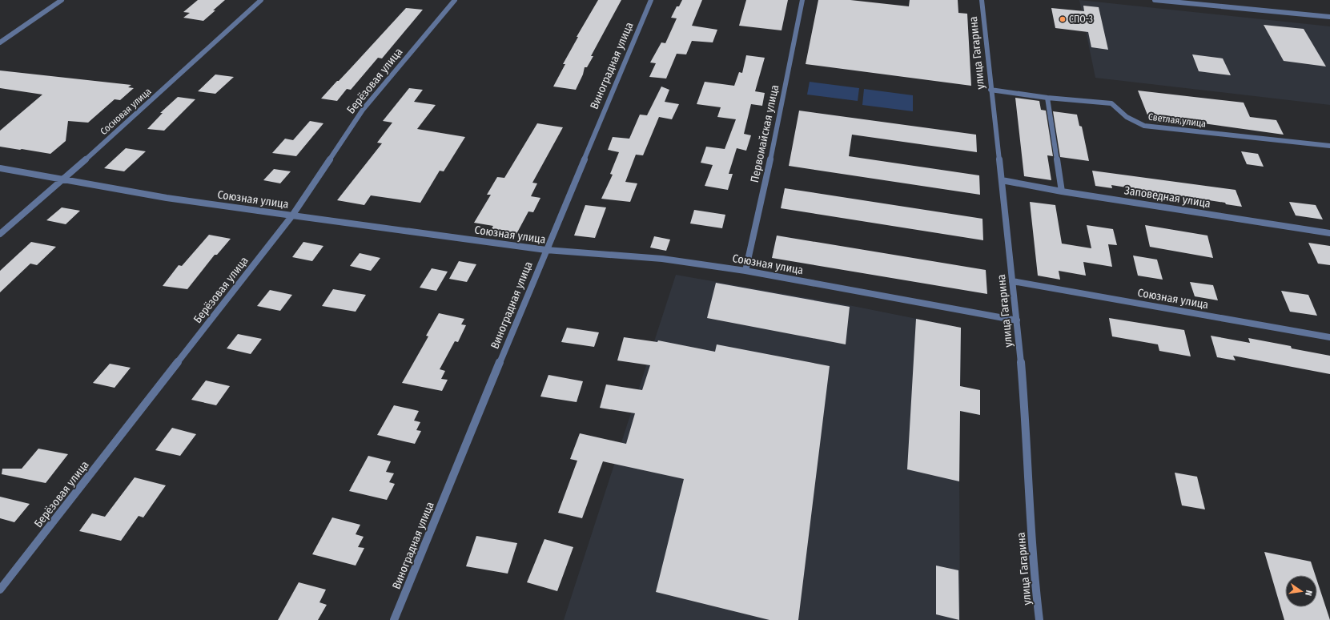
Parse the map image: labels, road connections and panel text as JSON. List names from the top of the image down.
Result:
{
  "streets": {
    "street": [
      "улица Гагарина",
      "Виноградная улица",
      "Берёзовая улица",
      "Сосновая улица",
      "Светлая улица",
      "Первомайская улица",
      "Заповедная улица",
      "Союзная улица"
    ]
  },
  "crossings": [
    ["улица Гагарина", "Светлая улица"],
    ["улица Гагарина", "Заповедная улица"],
    ["улица Гагарина", "Союзная улица"],
    ["Виноградная улица", "Союзная улица"],
    ["Берёзовая улица", "Союзная улица"],
    ["Сосновая улица", "Союзная улица"],
    ["Первомайская улица", "Союзная улица"]
  ],
  "places": ["СПО-3"],
  "north": "right"
}
